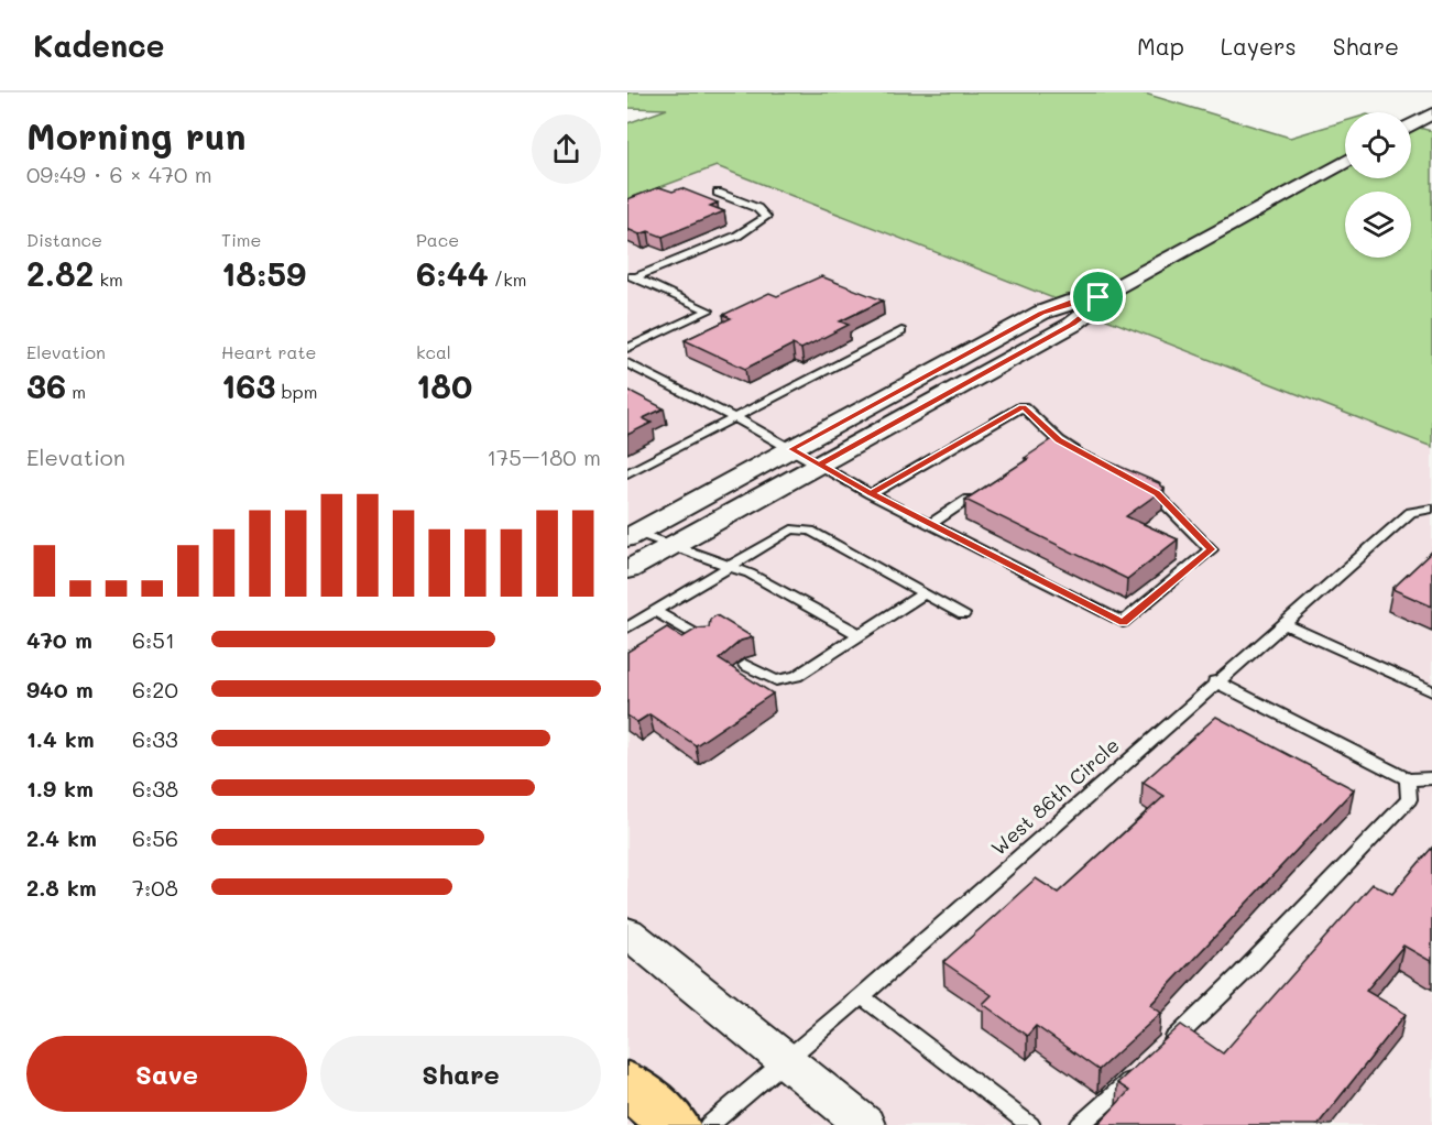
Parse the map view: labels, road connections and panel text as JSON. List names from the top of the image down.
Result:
{
  "streets": {
    "lane": ["West 86th Circle"]
  },
  "page": {
    "header": "Kadence",
    "nav": ["Map", "Layers", "Share"],
    "heading": ["Morning run", "09:49 · 6 × 470 m"],
    "stats": [
      ["Distance", "2.82 km"],
      ["Time", "18:59"],
      ["Pace", "6:44 /km"],
      ["Elevation", "36 m"],
      ["Heart rate", "163 bpm"],
      ["kcal", "180"]
    ],
    "chart": ["Elevation", "175–180 m"],
    "list": [
      {
        "name": "470 m",
        "note": "6:51"
      },
      {
        "name": "940 m",
        "note": "6:20"
      },
      {
        "name": "1.4 km",
        "note": "6:33"
      },
      {
        "name": "1.9 km",
        "note": "6:38"
      },
      {
        "name": "2.4 km",
        "note": "6:56"
      },
      {
        "name": "2.8 km",
        "note": "7:08"
      }
    ],
    "buttons": ["Save", "Share"]
  }
}
